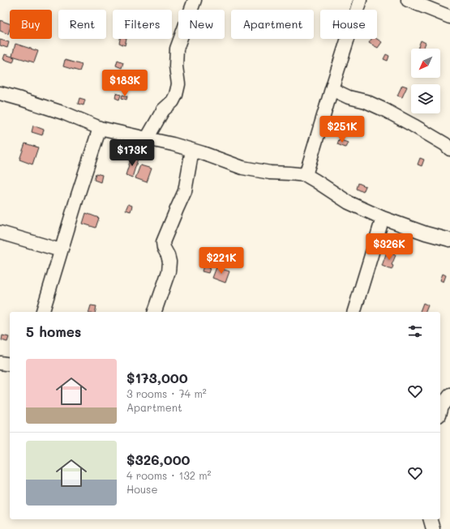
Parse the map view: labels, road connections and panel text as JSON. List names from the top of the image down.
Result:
{
  "north": "bottom left",
  "page": {
    "chip": [
      "Buy",
      "Rent",
      "Filters",
      "New",
      "Apartment",
      "House"
    ],
    "price": [
      "$183K",
      "$251K",
      "$173K",
      "$326K",
      "$221K"
    ],
    "heading": "5 homes",
    "list": [
      {
        "name": "$173,000",
        "note": "3 rooms · 74 m² · Apartment"
      },
      {
        "name": "$326,000",
        "note": "4 rooms · 132 m² · House"
      }
    ]
  }
}
